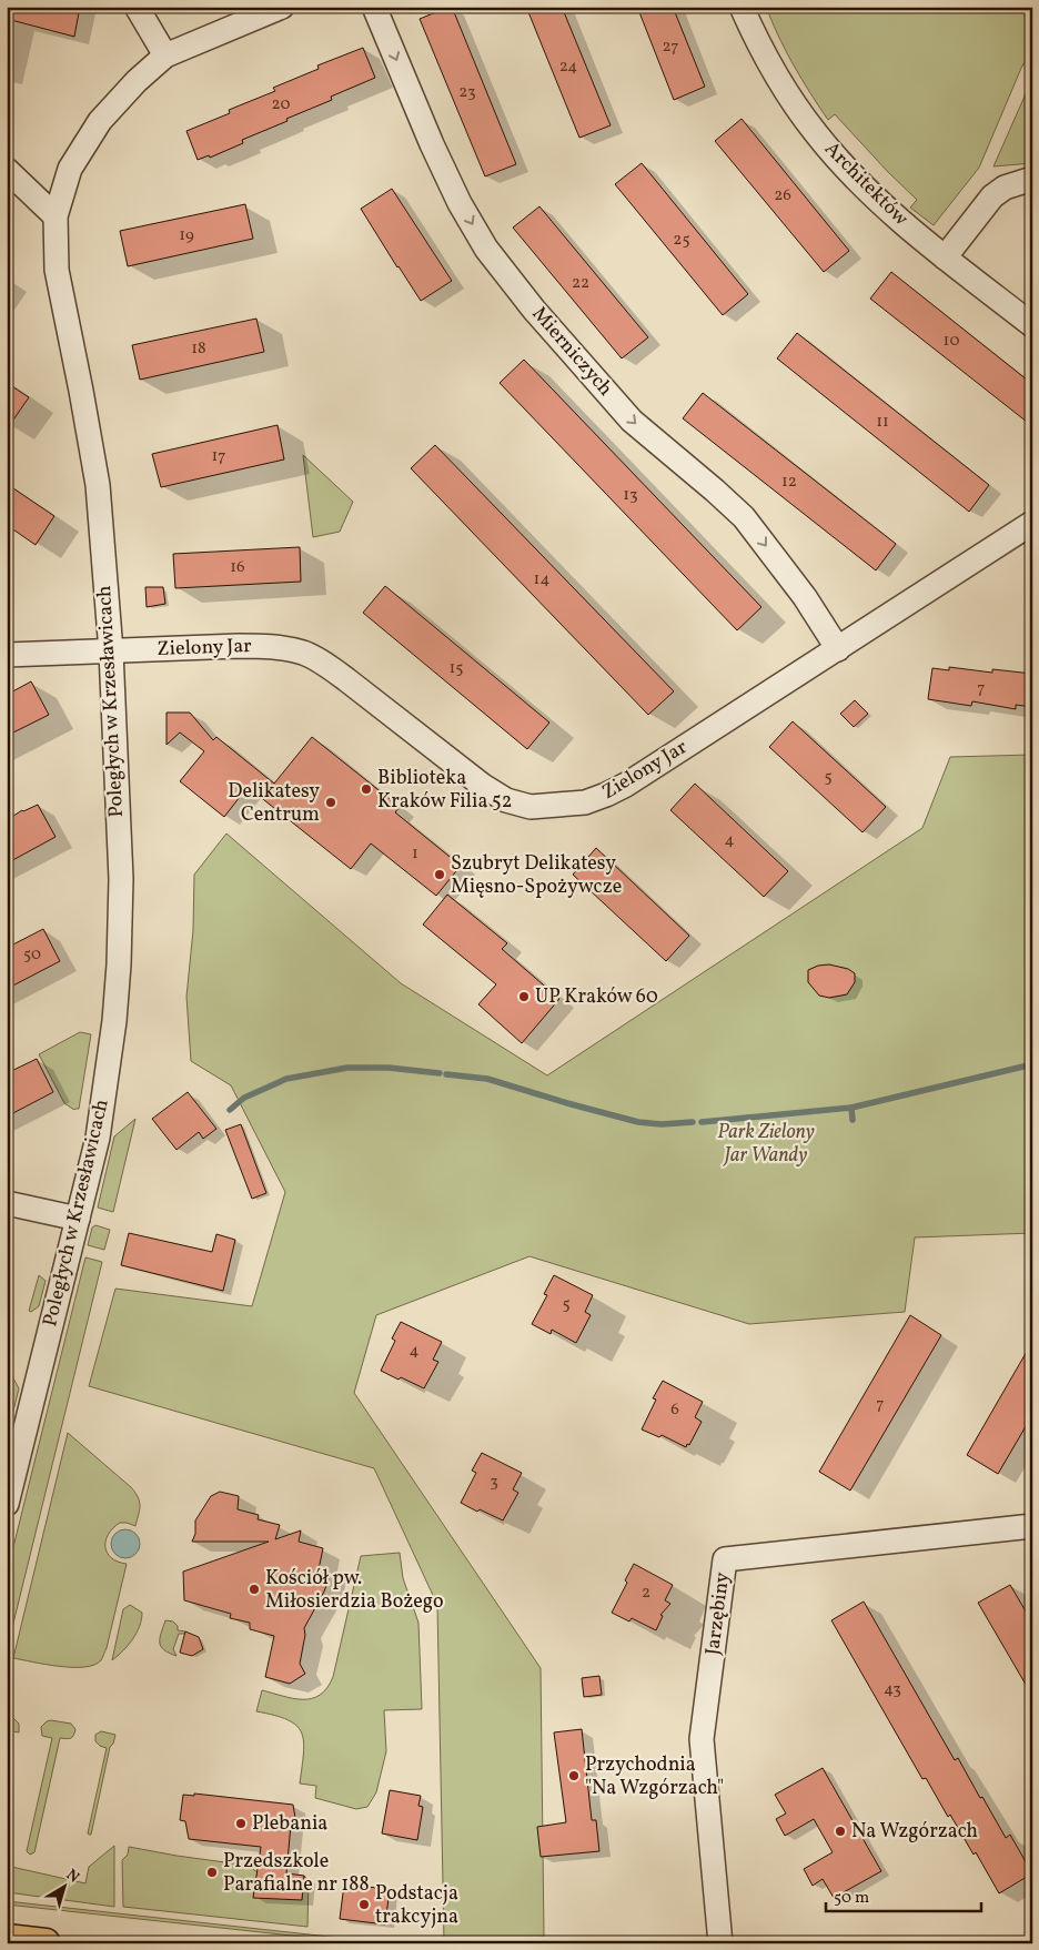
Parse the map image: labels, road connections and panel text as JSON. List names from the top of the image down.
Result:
{
  "streets": {
    "street": [
      "Architektów",
      "Mierniczych",
      "Zielony Jar",
      "Poległych w Krzesławicach",
      "Jarzębiny"
    ]
  },
  "crossings": [
    ["Mierniczych", "Zielony Jar"],
    ["Zielony Jar", "Poległych w Krzesławicach"]
  ],
  "one_way": ["Mierniczych"],
  "parks": ["Park Zielony Jar Wandy"],
  "places": [
    "Biblioteka Kraków Filia 52",
    "Delikatesy Centrum",
    "Szubryt Delikatesy Mięsno-Spożywcze",
    "UP Kraków 60",
    "Kościół pw. Miłosierdzia Bożego",
    "Przychodnia \"Na Wzgórzach\"",
    "Plebania",
    "Na Wzgórzach",
    "Przedszkole Parafialne nr 188",
    "Podstacja trakcyjna"
  ],
  "house_numbers": [
    "27",
    "24",
    "23",
    "20",
    "26",
    "19",
    "25",
    "22",
    "10",
    "18",
    "11",
    "17",
    "12",
    "13",
    "16",
    "14",
    "15",
    "7",
    "5",
    "4",
    "1",
    "50",
    "5",
    "4",
    "7",
    "6",
    "3",
    "2",
    "43"
  ],
  "scale_bar": "50 m",
  "north": "top right"
}
